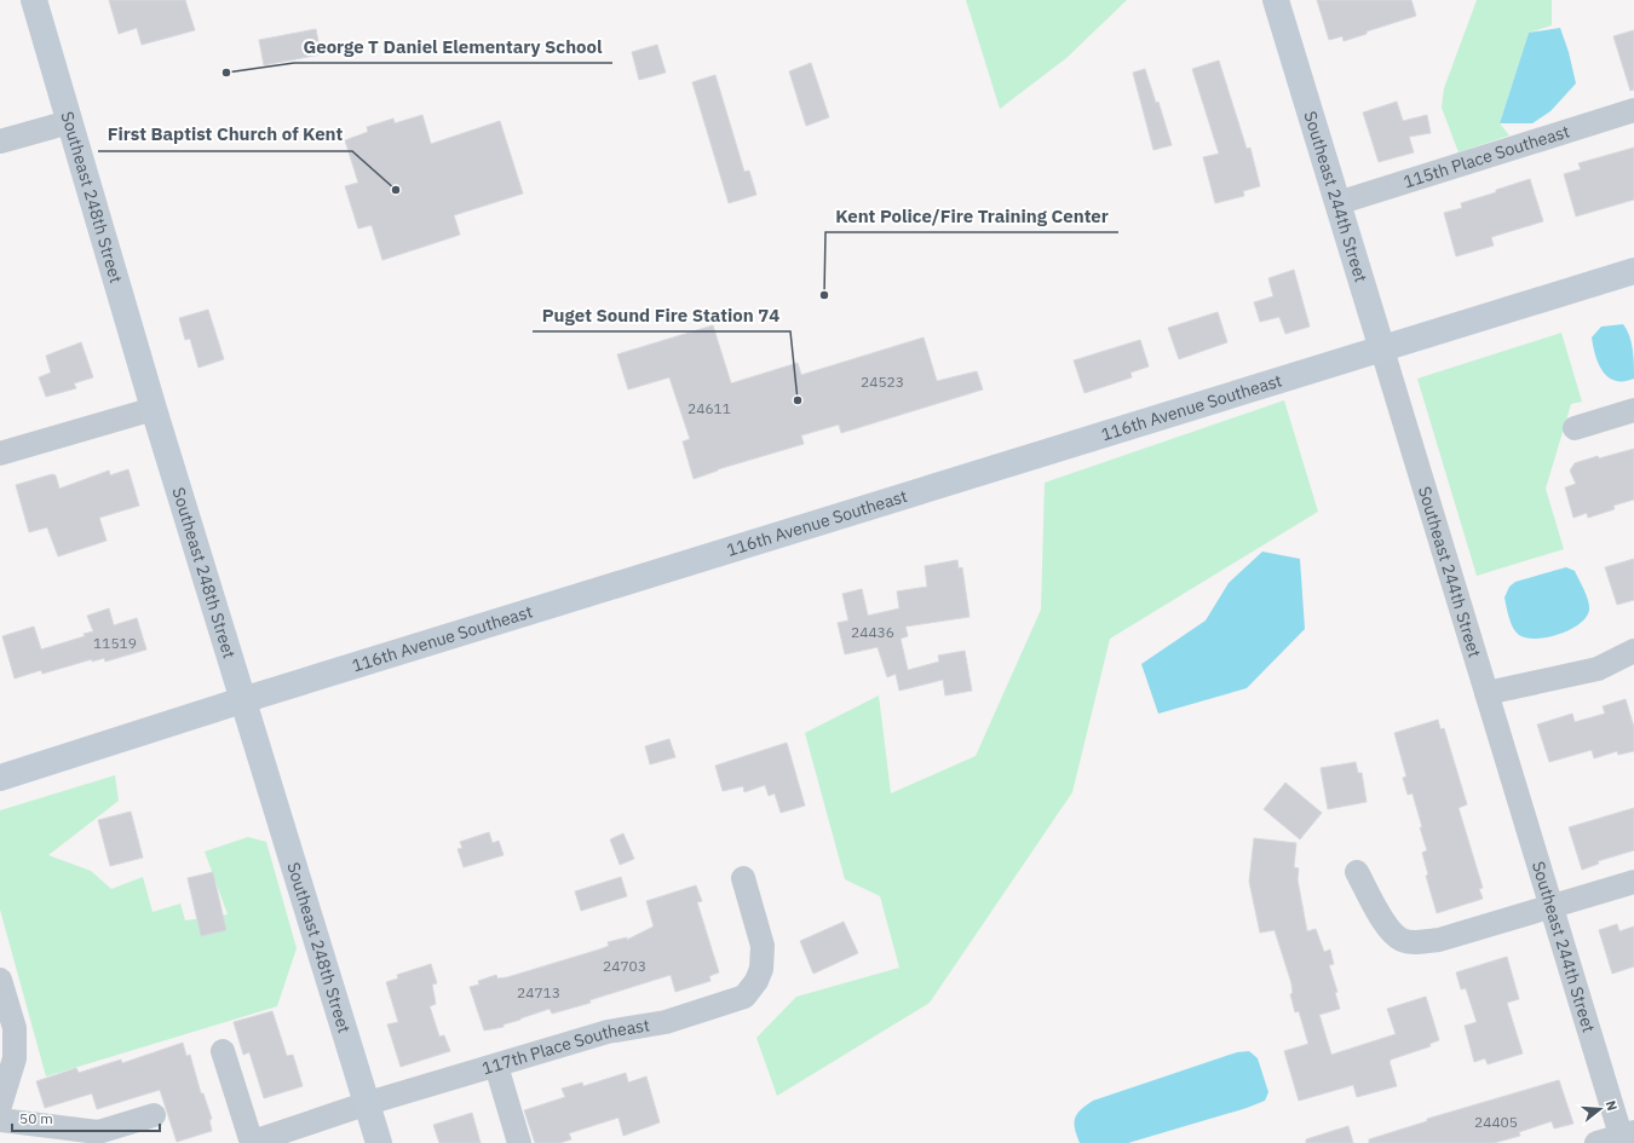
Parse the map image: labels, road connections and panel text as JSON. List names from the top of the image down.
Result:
{
  "streets": {
    "main road": ["Southeast 244th Street", "Southeast 248th Street", "116th Avenue Southeast"],
    "street": ["115th Place Southeast", "117th Place Southeast"]
  },
  "crossings": [
    ["115th Place Southeast", "Southeast 244th Street"],
    ["Southeast 244th Street", "116th Avenue Southeast"],
    ["Southeast 248th Street", "116th Avenue Southeast"],
    ["Southeast 248th Street", "117th Place Southeast"]
  ],
  "places": [
    "George T Daniel Elementary School",
    "First Baptist Church of Kent",
    "Kent Police/Fire Training Center",
    "Puget Sound Fire Station 74"
  ],
  "house_numbers": [
    "24523",
    "24611",
    "24436",
    "11519",
    "24703",
    "24713",
    "24405"
  ],
  "scale_bar": "50 m",
  "north": "right"
}
